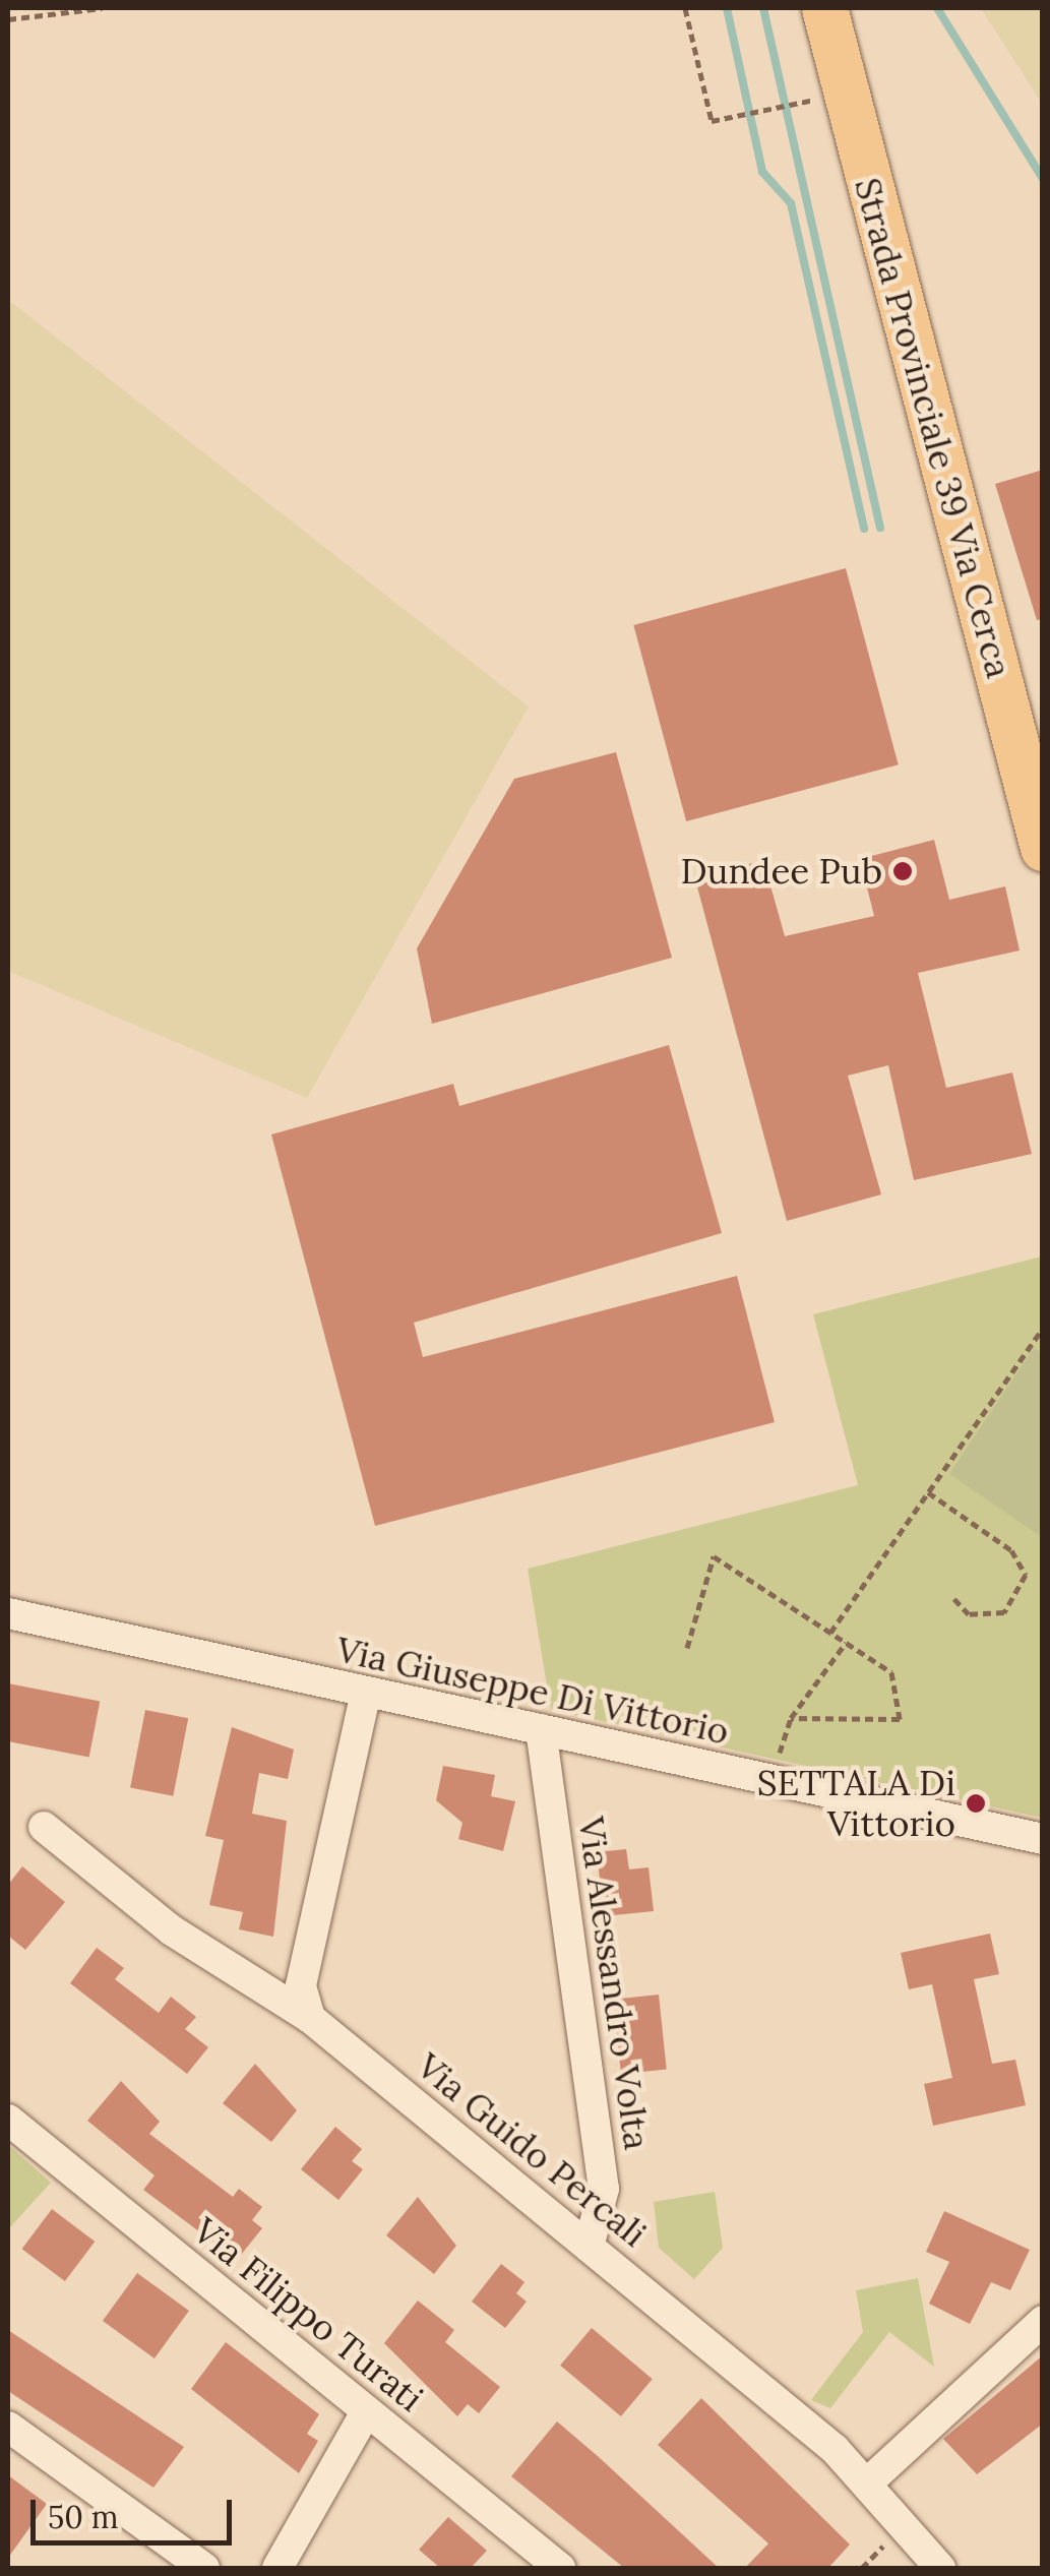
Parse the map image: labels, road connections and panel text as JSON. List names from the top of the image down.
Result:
{
  "streets": {
    "main road": ["Strada Provinciale 39 Via Cerca"],
    "street": [
      "Via Giuseppe Di Vittorio",
      "Via Alessandro Volta",
      "Via Guido Percali",
      "Via Filippo Turati"
    ]
  },
  "crossings": [
    ["Via Giuseppe Di Vittorio", "Via Alessandro Volta"],
    ["Via Alessandro Volta", "Via Guido Percali"]
  ],
  "places": ["Dundee Pub", "SETTALA Di Vittorio"],
  "scale_bar": "50 m"
}
